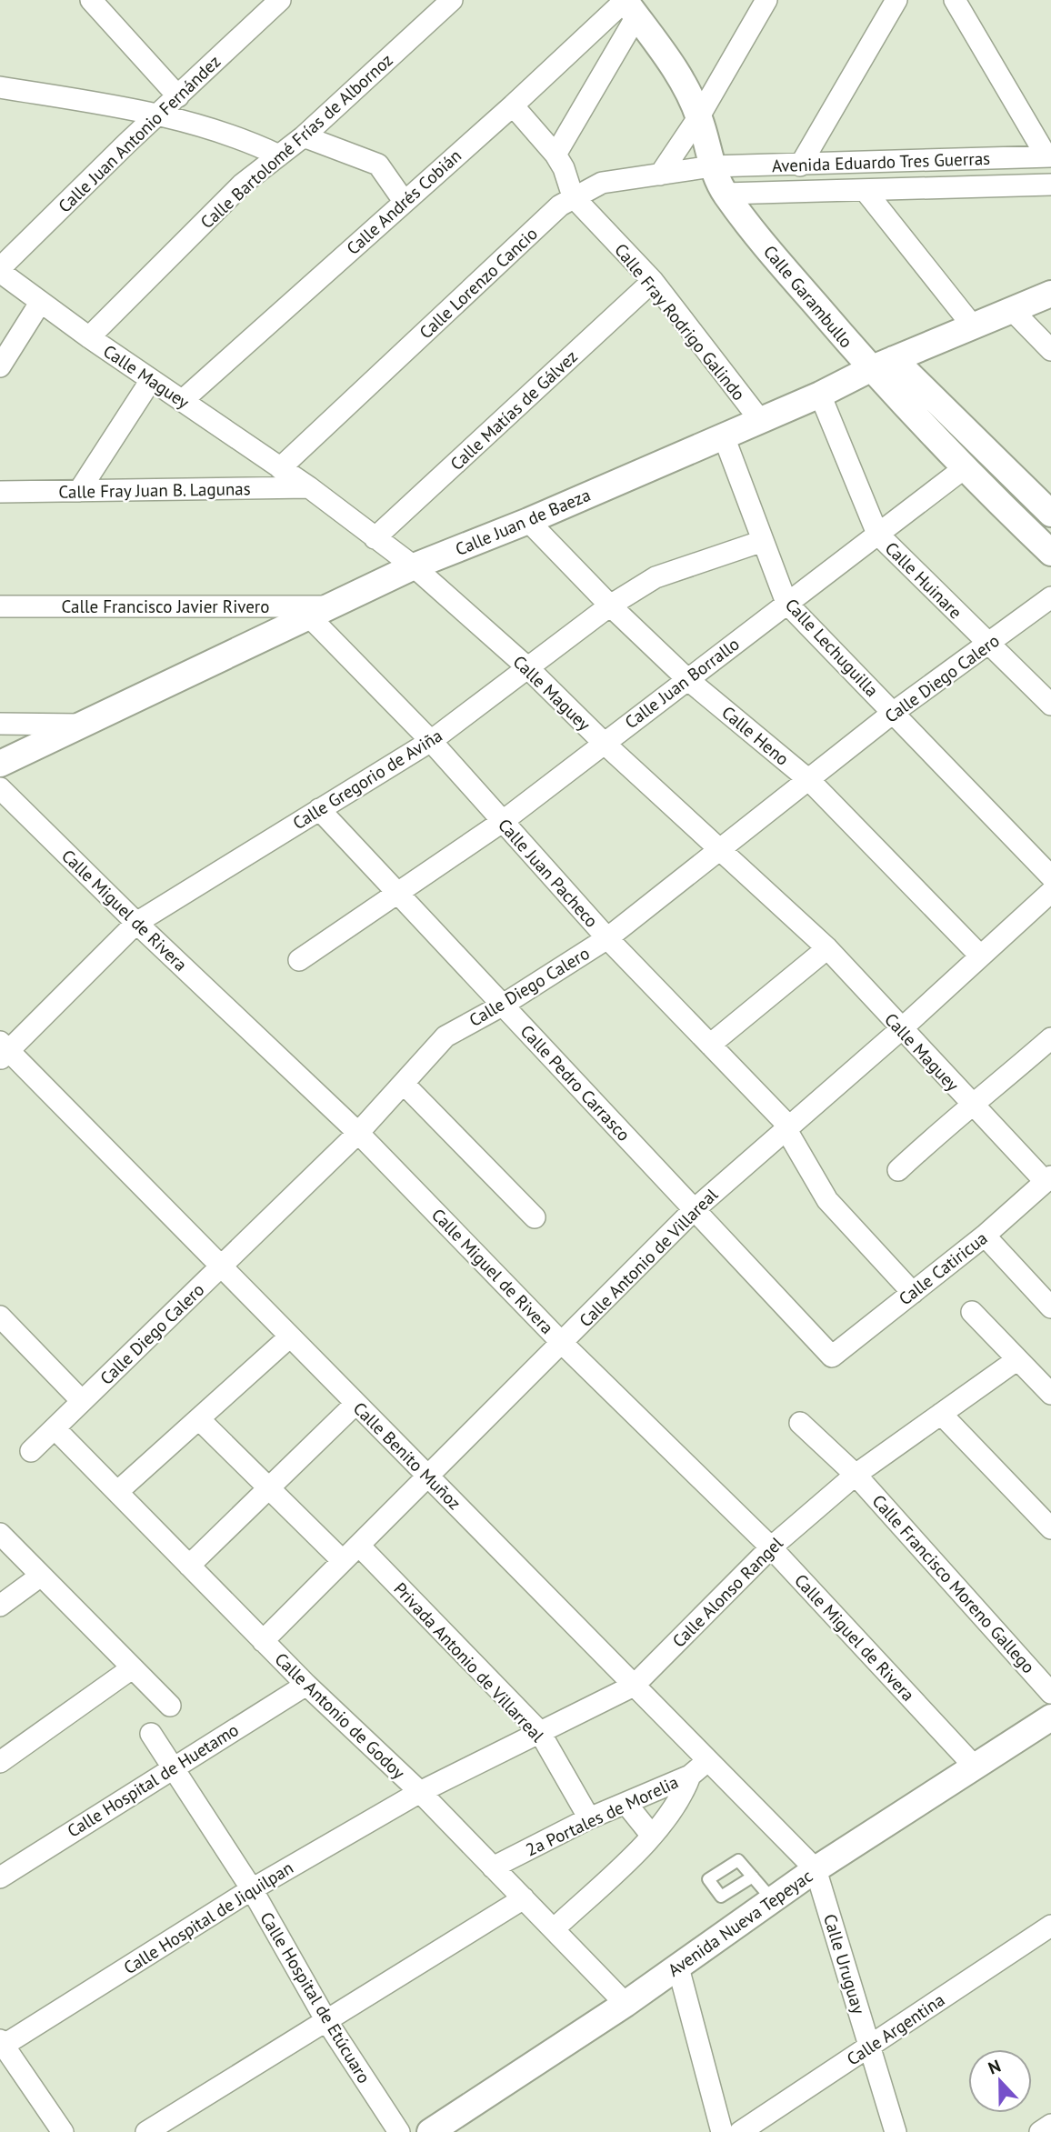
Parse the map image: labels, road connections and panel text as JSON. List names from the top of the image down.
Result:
{
  "streets": {
    "street": [
      "Calle Juan Antonio Fernández",
      "Calle Bartolomé Frías de Albornoz",
      "Avenida Eduardo Tres Guerras",
      "Calle Andrés Cobián",
      "Calle Lorenzo Cancio",
      "Calle Garambullo",
      "Calle Fray Rodrigo Galindo",
      "Calle Maguey",
      "Calle Matías de Gálvez",
      "Calle Fray Juan B. Lagunas",
      "Calle Juan de Baeza",
      "Calle Huinare",
      "Calle Francisco Javier Rivero",
      "Calle Lechuguilla",
      "Calle Diego Calero",
      "Calle Juan Borrallo",
      "Calle Heno",
      "Calle Gregorio de Aviña",
      "Calle Juan Pacheco",
      "Calle Miguel de Rivera",
      "Calle Pedro Carrasco",
      "Calle Antonio de Villareal",
      "Calle Catiricua",
      "Calle Benito Muñoz",
      "Calle Francisco Moreno Gallego",
      "Calle Alonso Rangel",
      "Privada Antonio de Villarreal",
      "Calle Antonio de Godoy",
      "Calle Hospital de Huetamo",
      "2a Portales de Morelia",
      "Calle Hospital de Jiquilpan",
      "Avenida Nueva Tepeyac",
      "Calle Uruguay",
      "Calle Hospital de Etúcuaro",
      "Calle Argentina"
    ]
  },
  "crossings": [
    ["Calle Juan Antonio Fernández", "Calle Maguey"],
    ["Calle Bartolomé Frías de Albornoz", "Calle Maguey"],
    ["Avenida Eduardo Tres Guerras", "Calle Lorenzo Cancio"],
    ["Avenida Eduardo Tres Guerras", "Calle Garambullo"],
    ["Calle Andrés Cobián", "Calle Garambullo"],
    ["Calle Andrés Cobián", "Calle Maguey"],
    ["Calle Lorenzo Cancio", "Calle Garambullo"],
    ["Calle Lorenzo Cancio", "Calle Fray Rodrigo Galindo"],
    ["Calle Lorenzo Cancio", "Calle Maguey"],
    ["Calle Garambullo", "Calle Juan de Baeza"],
    ["Calle Garambullo", "Calle Juan Borrallo"],
    ["Calle Fray Rodrigo Galindo", "Calle Matías de Gálvez"],
    ["Calle Fray Rodrigo Galindo", "Calle Juan de Baeza"],
    ["Calle Maguey", "Calle Matías de Gálvez"],
    ["Calle Maguey", "Calle Fray Juan B. Lagunas"],
    ["Calle Maguey", "Calle Juan de Baeza"],
    ["Calle Maguey", "Calle Diego Calero"],
    ["Calle Maguey", "Calle Juan Borrallo"],
    ["Calle Maguey", "Calle Gregorio de Aviña"],
    ["Calle Maguey", "Calle Antonio de Villareal"],
    ["Calle Maguey", "Calle Catiricua"],
    ["Calle Juan de Baeza", "Calle Huinare"],
    ["Calle Juan de Baeza", "Calle Francisco Javier Rivero"],
    ["Calle Juan de Baeza", "Calle Lechuguilla"],
    ["Calle Juan de Baeza", "Calle Heno"],
    ["Calle Juan de Baeza", "Calle Juan Pacheco"],
    ["Calle Huinare", "Calle Diego Calero"],
    ["Calle Huinare", "Calle Juan Borrallo"],
    ["Calle Francisco Javier Rivero", "Calle Juan Pacheco"],
    ["Calle Lechuguilla", "Calle Diego Calero"],
    ["Calle Lechuguilla", "Calle Juan Borrallo"],
    ["Calle Lechuguilla", "Calle Gregorio de Aviña"],
    ["Calle Diego Calero", "Calle Heno"],
    ["Calle Diego Calero", "Calle Juan Pacheco"],
    ["Calle Diego Calero", "Calle Miguel de Rivera"],
    ["Calle Diego Calero", "Calle Pedro Carrasco"],
    ["Calle Diego Calero", "Calle Benito Muñoz"],
    ["Calle Diego Calero", "Calle Antonio de Godoy"],
    ["Calle Juan Borrallo", "Calle Heno"],
    ["Calle Juan Borrallo", "Calle Juan Pacheco"],
    ["Calle Juan Borrallo", "Calle Pedro Carrasco"],
    ["Calle Heno", "Calle Gregorio de Aviña"],
    ["Calle Heno", "Calle Antonio de Villareal"],
    ["Calle Gregorio de Aviña", "Calle Juan Pacheco"],
    ["Calle Gregorio de Aviña", "Calle Miguel de Rivera"],
    ["Calle Gregorio de Aviña", "Calle Pedro Carrasco"],
    ["Calle Gregorio de Aviña", "Calle Benito Muñoz"],
    ["Calle Juan Pacheco", "Calle Antonio de Villareal"],
    ["Calle Juan Pacheco", "Calle Catiricua"],
    ["Calle Miguel de Rivera", "Calle Antonio de Villareal"],
    ["Calle Miguel de Rivera", "Calle Alonso Rangel"],
    ["Calle Miguel de Rivera", "Avenida Nueva Tepeyac"],
    ["Calle Pedro Carrasco", "Calle Antonio de Villareal"],
    ["Calle Pedro Carrasco", "Calle Catiricua"],
    ["Calle Antonio de Villareal", "Calle Benito Muñoz"],
    ["Calle Antonio de Villareal", "Privada Antonio de Villarreal"],
    ["Calle Antonio de Villareal", "Calle Antonio de Godoy"],
    ["Calle Benito Muñoz", "Calle Alonso Rangel"],
    ["Calle Benito Muñoz", "2a Portales de Morelia"],
    ["Calle Benito Muñoz", "Avenida Nueva Tepeyac"],
    ["Calle Benito Muñoz", "Calle Uruguay"],
    ["Calle Francisco Moreno Gallego", "Calle Alonso Rangel"],
    ["Calle Alonso Rangel", "Privada Antonio de Villarreal"],
    ["Calle Alonso Rangel", "Calle Antonio de Godoy"],
    ["Calle Alonso Rangel", "Calle Hospital de Jiquilpan"],
    ["Privada Antonio de Villarreal", "2a Portales de Morelia"],
    ["Calle Antonio de Godoy", "Calle Hospital de Huetamo"],
    ["Calle Antonio de Godoy", "2a Portales de Morelia"],
    ["Calle Antonio de Godoy", "Calle Hospital de Jiquilpan"],
    ["Calle Antonio de Godoy", "Avenida Nueva Tepeyac"],
    ["Calle Hospital de Huetamo", "Calle Hospital de Etúcuaro"],
    ["Calle Hospital de Jiquilpan", "Calle Hospital de Etúcuaro"],
    ["Avenida Nueva Tepeyac", "Calle Uruguay"],
    ["Calle Uruguay", "Calle Argentina"]
  ],
  "north": "top"
}
